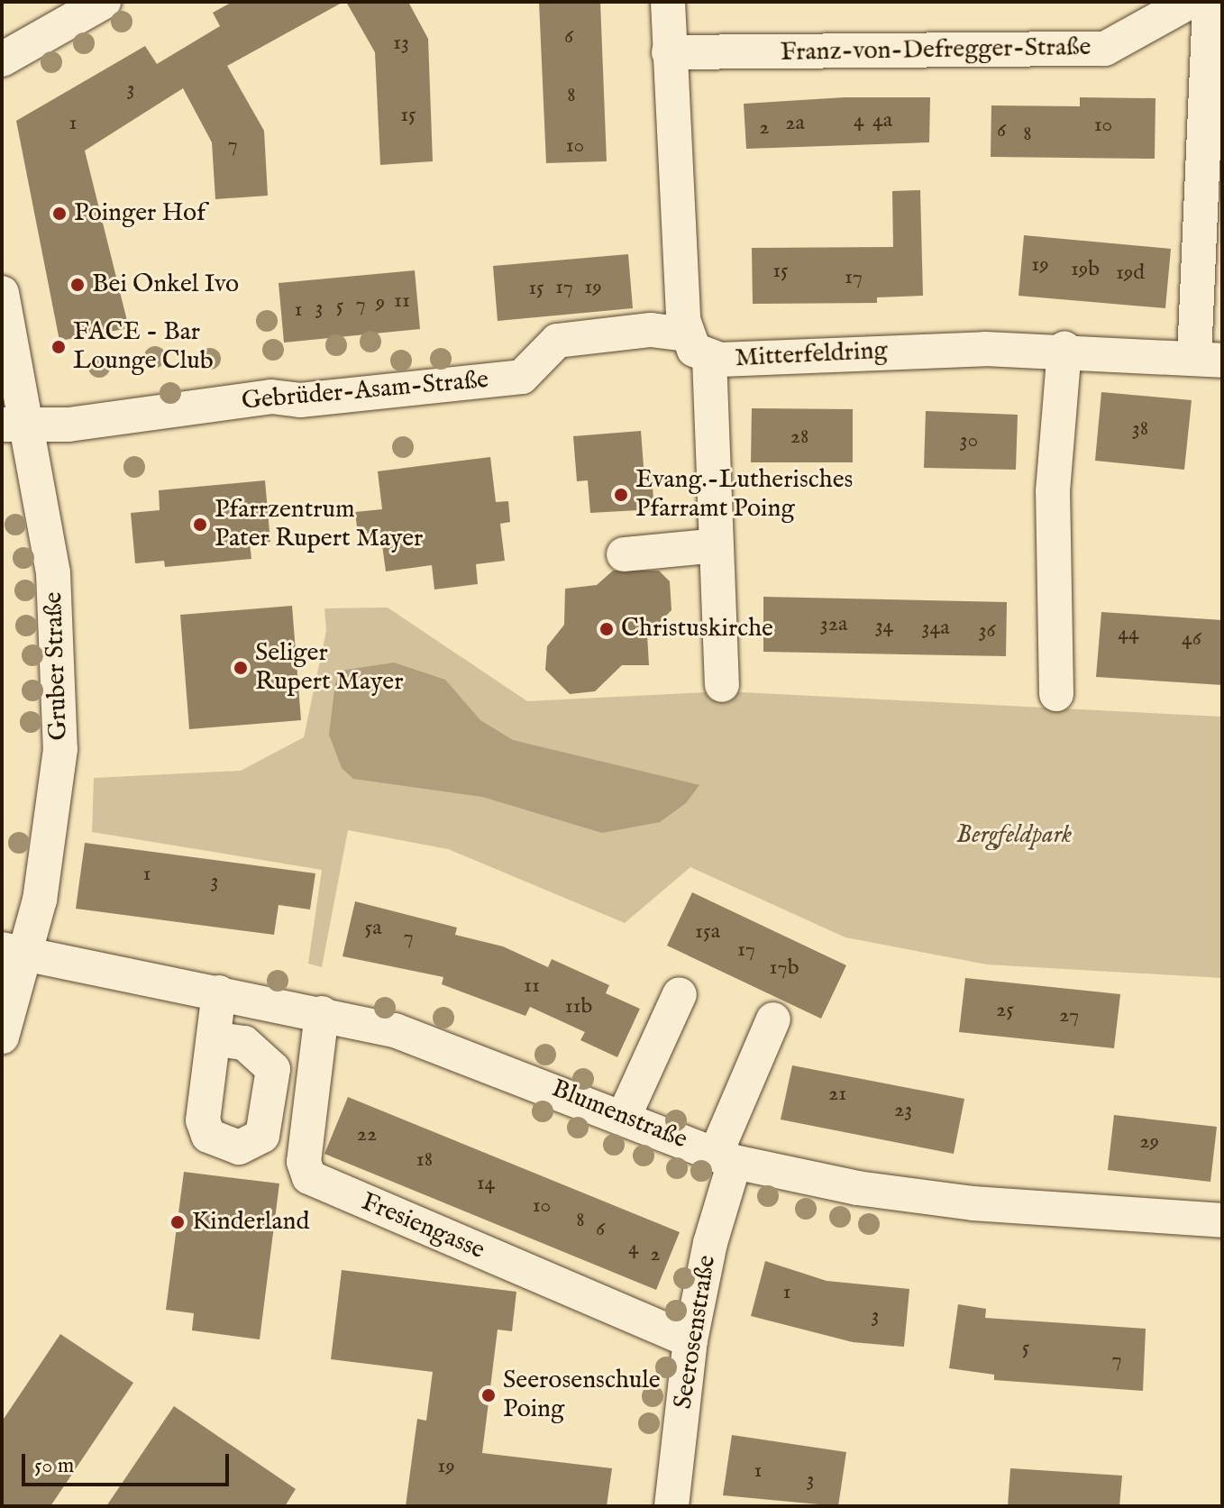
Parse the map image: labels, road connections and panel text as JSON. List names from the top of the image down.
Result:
{
  "streets": {
    "street": [
      "Franz-von-Defregger-Straße",
      "Mitterfeldring",
      "Gebrüder-Asam-Straße",
      "Gruber Straße",
      "Blumenstraße",
      "Fresiengasse",
      "Seerosenstraße"
    ]
  },
  "crossings": [
    ["Mitterfeldring", "Gebrüder-Asam-Straße"],
    ["Gebrüder-Asam-Straße", "Gruber Straße"],
    ["Gruber Straße", "Blumenstraße"],
    ["Blumenstraße", "Fresiengasse"],
    ["Blumenstraße", "Seerosenstraße"],
    ["Fresiengasse", "Seerosenstraße"]
  ],
  "parks": ["Bergfeldpark"],
  "places": [
    "Poinger Hof",
    "Bei Onkel Ivo",
    "FACE - Bar Lounge Club",
    "Evang.-Lutherisches Pfarramt Poing",
    "Pfarrzentrum Pater Rupert Mayer",
    "Christuskirche",
    "Seliger Rupert Mayer",
    "Kinderland",
    "Seerosenschule Poing"
  ],
  "house_numbers": [
    "6",
    "13",
    "3",
    "8",
    "15",
    "4",
    "4a",
    "1",
    "2a",
    "10",
    "2",
    "6",
    "8",
    "7",
    "10",
    "19",
    "19b",
    "15",
    "19d",
    "17",
    "17",
    "19",
    "15",
    "11",
    "9",
    "7",
    "5",
    "3",
    "1",
    "38",
    "28",
    "30",
    "32a",
    "34",
    "34a",
    "36",
    "44",
    "46",
    "1",
    "3",
    "5a",
    "15a",
    "7",
    "17",
    "17b",
    "11",
    "11b",
    "25",
    "27",
    "21",
    "23",
    "22",
    "29",
    "18",
    "14",
    "10",
    "8",
    "6",
    "4",
    "2",
    "1",
    "3",
    "5",
    "7",
    "19",
    "1",
    "3"
  ],
  "scale_bar": "50 m"
}
